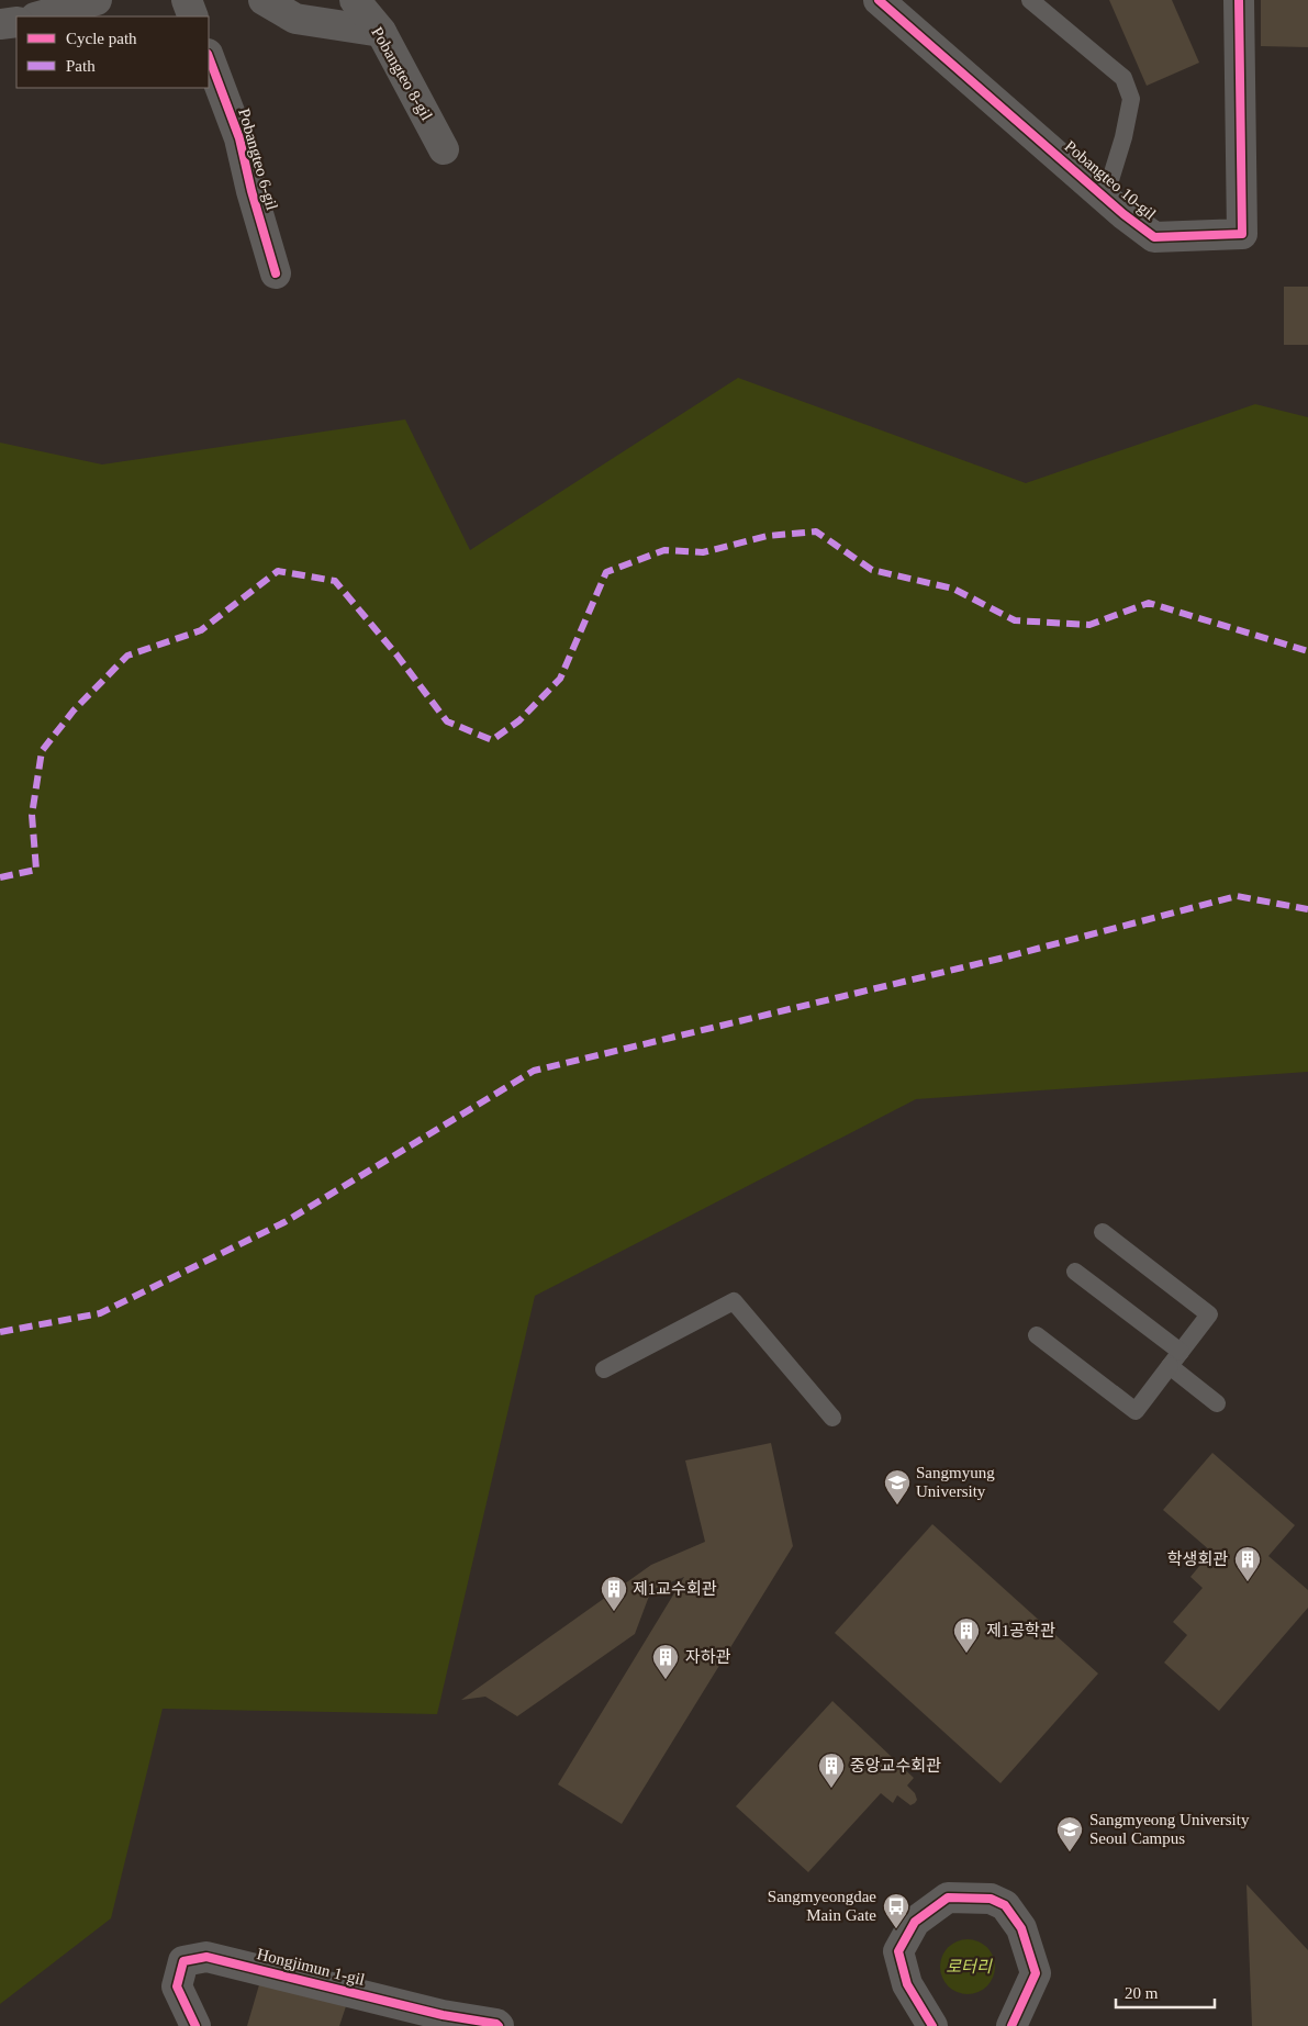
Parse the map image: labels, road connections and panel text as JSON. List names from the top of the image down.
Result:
{
  "streets": {
    "street": [
      "Pobangteo 8-gil",
      "Pobangteo 6-gil",
      "Pobangteo 10-gil",
      "Hongjimun 1-gil"
    ]
  },
  "parks": ["로터리"],
  "places": {
    "school or university": ["Sangmyung University", "Sangmyeong University Seoul Campus"],
    "building": [
      "학생회관",
      "제1교수회관",
      "제1공학관",
      "자하관",
      "중앙교수회관"
    ],
    "bus stop": ["Sangmyeongdae Main Gate"]
  },
  "legend": ["Cycle path", "Path"],
  "scale_bar": "20 m"
}
